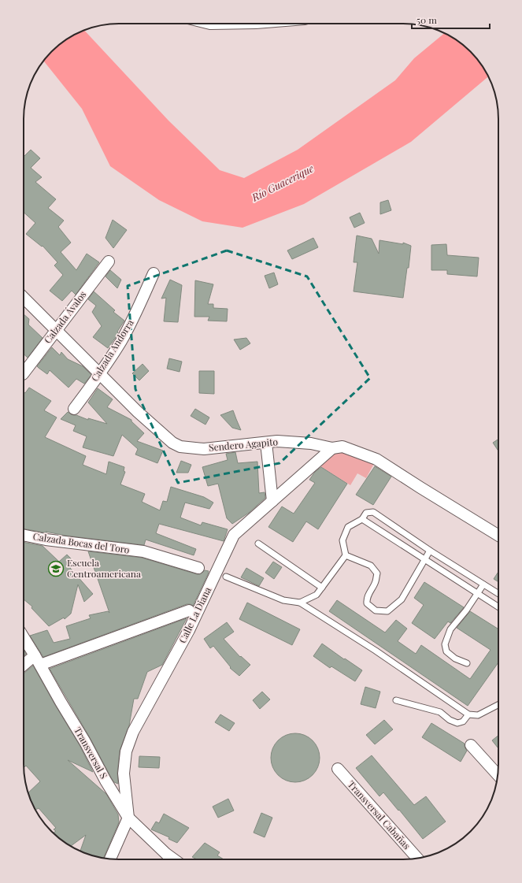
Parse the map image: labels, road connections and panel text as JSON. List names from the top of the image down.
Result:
{
  "streets": {
    "street": [
      "Calzada Ávalos",
      "Calzada Andorra",
      "Sendero Agapito",
      "Calzada Bocas del Toro",
      "Calle La Diana",
      "Transversal S",
      "Transversal Cabañas"
    ]
  },
  "crossings": [
    ["Calzada Ávalos", "Sendero Agapito"],
    ["Calzada Andorra", "Sendero Agapito"],
    ["Sendero Agapito", "Calle La Diana"],
    ["Calle La Diana", "Transversal S"]
  ],
  "water": ["Río Guacerique"],
  "places": {
    "school or university": ["Escuela Centroamericana"]
  },
  "scale_bar": "50 m"
}
